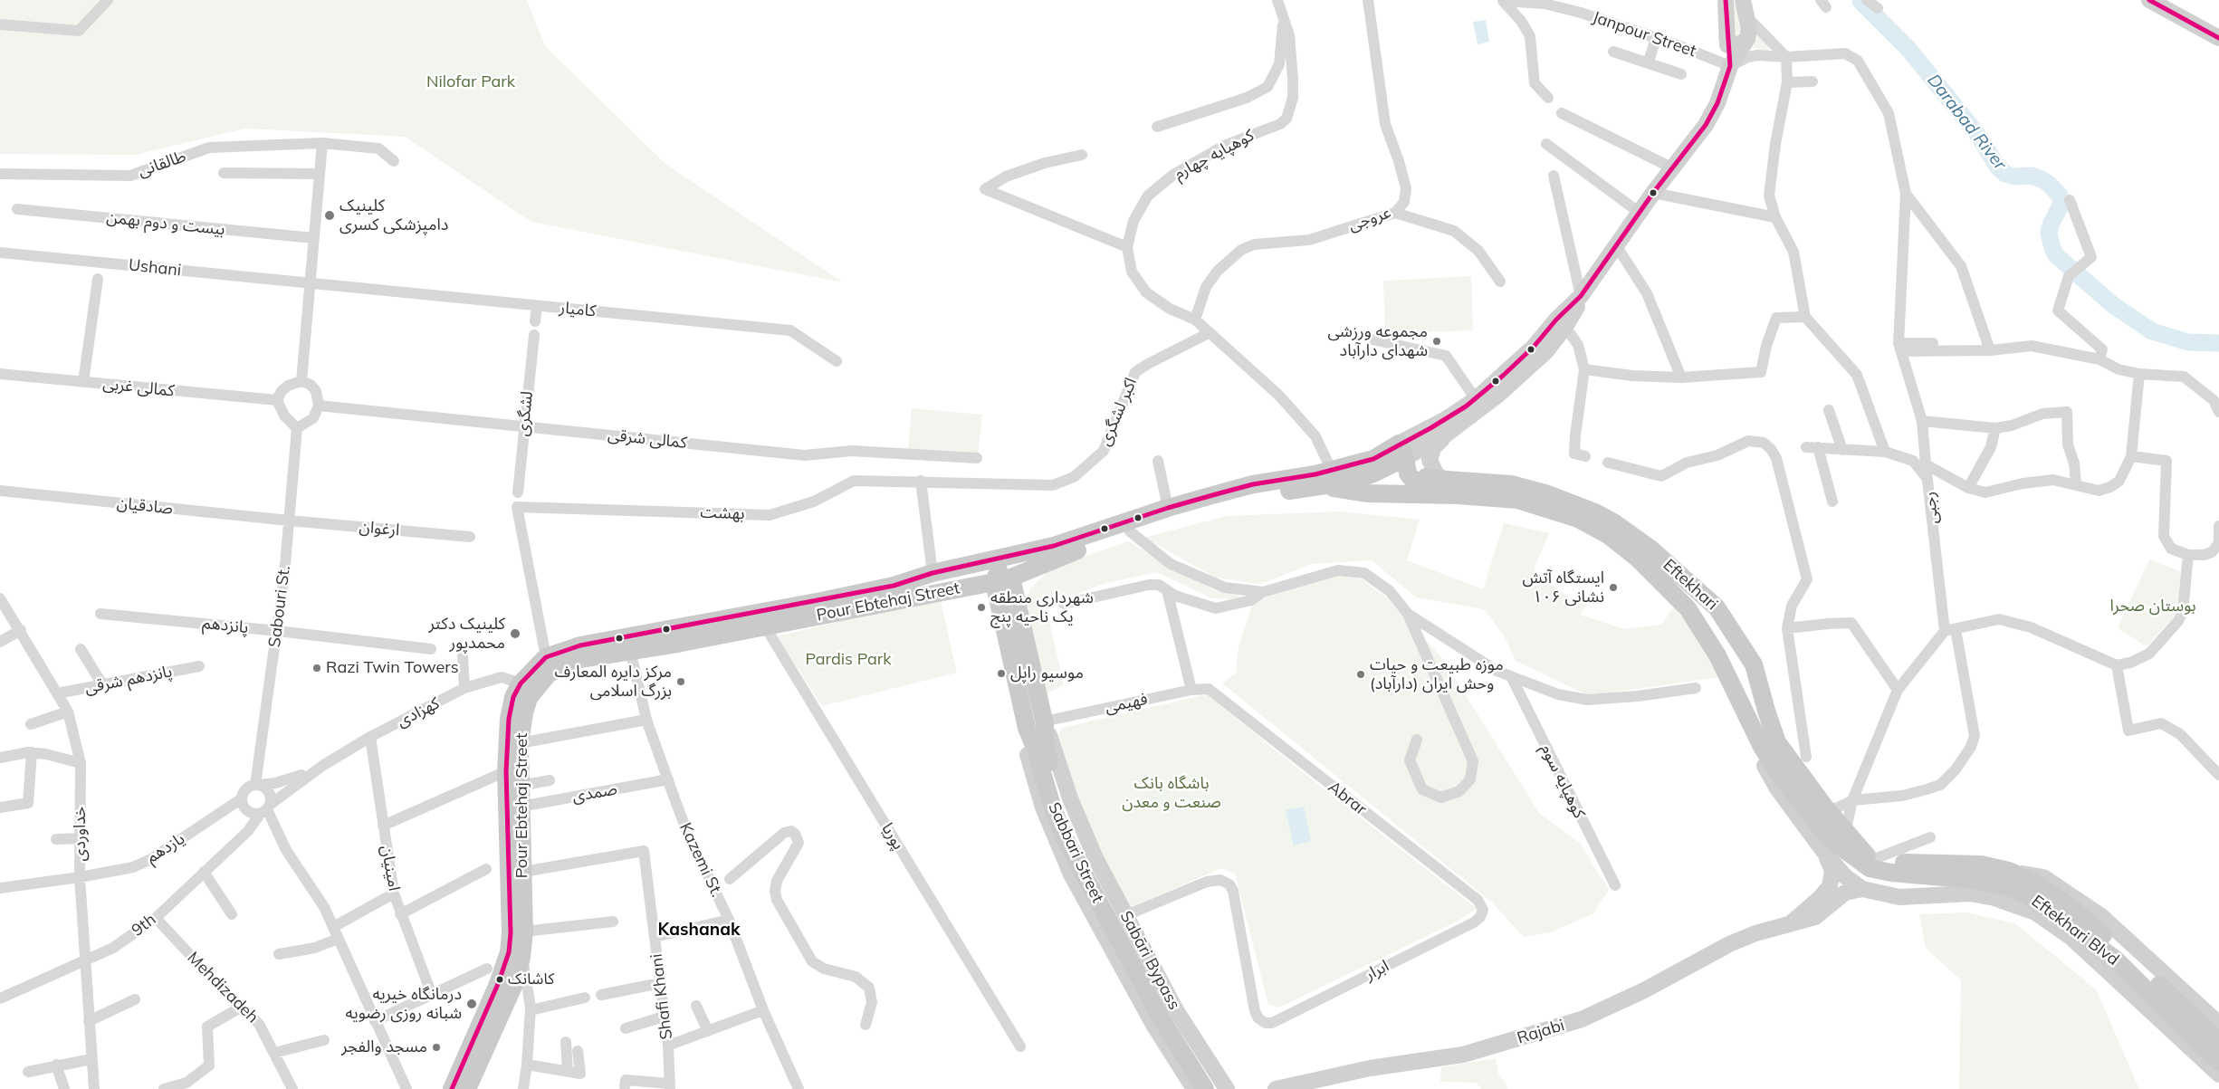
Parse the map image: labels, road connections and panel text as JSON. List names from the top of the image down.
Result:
{
  "streets": {
    "main road": [
      "Eftekhari",
      "Pour Ebtehaj Street",
      "Sabbari Street",
      "Eftekhari Blvd",
      "Sabāri Bypass",
      "Rajabi"
    ],
    "street": [
      "Janpour Street",
      "کوهپایه چهارم",
      "طالقانی",
      "عروجی",
      "بیست و دوم بهمن",
      "Ushani",
      "کامیار",
      "کمالی غربی",
      "اکبر لشگری",
      "لشگری",
      "کمالی شرقی",
      "صادقیان",
      "رجبی",
      "بهشت",
      "ارغوان",
      "Sabouri St.",
      "پانزدهم",
      "پانزدهم شرقی",
      "فهیمی",
      "کهزادی",
      "کوهپایه سوم",
      "صمدی",
      "خداوردی",
      "پوریا",
      "یازدهم",
      "Kazemi St.",
      "امینیان",
      "9th",
      "ابرار",
      "Mehdizadeh",
      "Shafi Khani"
    ]
  },
  "crossings": [
    ["Janpour Street", "Pour Ebtehaj Street"],
    ["کوهپایه چهارم", "عروجی"],
    ["کوهپایه چهارم", "اکبر لشگری"],
    ["کوهپایه چهارم", "Pour Ebtehaj Street"],
    ["Ushani", "کامیار"],
    ["کمالی غربی", "کمالی شرقی"],
    ["کمالی غربی", "Sabouri St."],
    ["اکبر لشگری", "بهشت"],
    ["لشگری", "کمالی شرقی"],
    ["کمالی شرقی", "Sabouri St."],
    ["صادقیان", "ارغوان"],
    ["صادقیان", "Sabouri St."],
    ["رجبی", "Eftekhari"],
    ["بهشت", "Pour Ebtehaj Street"],
    ["ارغوان", "Sabouri St."],
    ["Eftekhari", "Pour Ebtehaj Street"],
    ["Pour Ebtehaj Street", "کهزادی"],
    ["Pour Ebtehaj Street", "صمدی"],
    ["Pour Ebtehaj Street", "پوریا"],
    ["Pour Ebtehaj Street", "Sabbari Street"],
    ["Pour Ebtehaj Street", "Kazemi St."],
    ["Pour Ebtehaj Street", "Shafi Khani"],
    ["Sabouri St.", "پانزدهم"],
    ["Sabouri St.", "کهزادی"],
    ["Sabouri St.", "یازدهم"],
    ["Sabouri St.", "9th"],
    ["پانزدهم شرقی", "خداوردی"],
    ["فهیمی", "Sabāri Bypass"],
    ["فهیمی", "ابرار"],
    ["کهزادی", "یازدهم"],
    ["کهزادی", "امینیان"],
    ["کهزادی", "9th"],
    ["صمدی", "Kazemi St."],
    ["خداوردی", "یازدهم"],
    ["خداوردی", "9th"],
    ["یازدهم", "9th"],
    ["Sabbari Street", "Sabāri Bypass"],
    ["9th", "Mehdizadeh"],
    ["Sabāri Bypass", "ابرار"]
  ],
  "districts": ["Kashanak"],
  "water": ["Darabad River"],
  "parks": [
    "Nilofar Park",
    "بوستان صحرا",
    "Pardis Park",
    "باشگاه بانک صنعت و معدن"
  ],
  "places": [
    "کلینیک دامپزشکی کسری",
    "مجموعه ورزشی شهدای دارآباد",
    "ایستگاه آتش نشانی ۱۰۶",
    "شهرداری منطقه یک ناحیه پنج",
    "کلینیک دکتر محمدپور",
    "Razi Twin Towers",
    "موسیو راپل",
    "موزه طبیعت و حیات وحش ایران (دارآباد)",
    "مرکز دایره المعارف بزرگ اسلامی",
    "کاشانک",
    "درمانگاه خیریه شبانه روزی رضویه",
    "مسجد والفجر"
  ]
}
